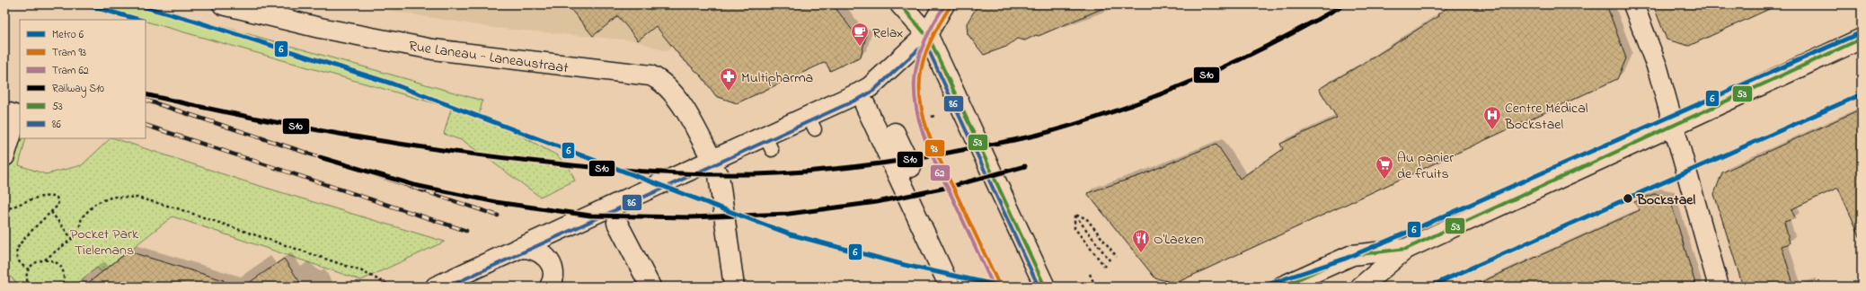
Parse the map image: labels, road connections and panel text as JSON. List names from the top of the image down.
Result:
{
  "streets": {
    "street": ["Rue Laneau - Laneaustraat"]
  },
  "parks": ["Pocket Park Tielemans"],
  "places": {
    "cafe": ["Relax"],
    "pharmacy": ["Multipharma"],
    "hospital": ["Centre Médical Bockstael"],
    "supermarket": ["Au panier de fruits"],
    "other": ["Bockstael"],
    "restaurant": ["O'Laeken"]
  },
  "lines": [
    "metro line 6",
    "tram line 93",
    "tram line 62",
    "rail line S10",
    "transit line 53",
    "transit line 86"
  ],
  "legend": [
    "Metro 6",
    "Tram 93",
    "Tram 62",
    "Railway S10",
    "53",
    "86"
  ]
}
